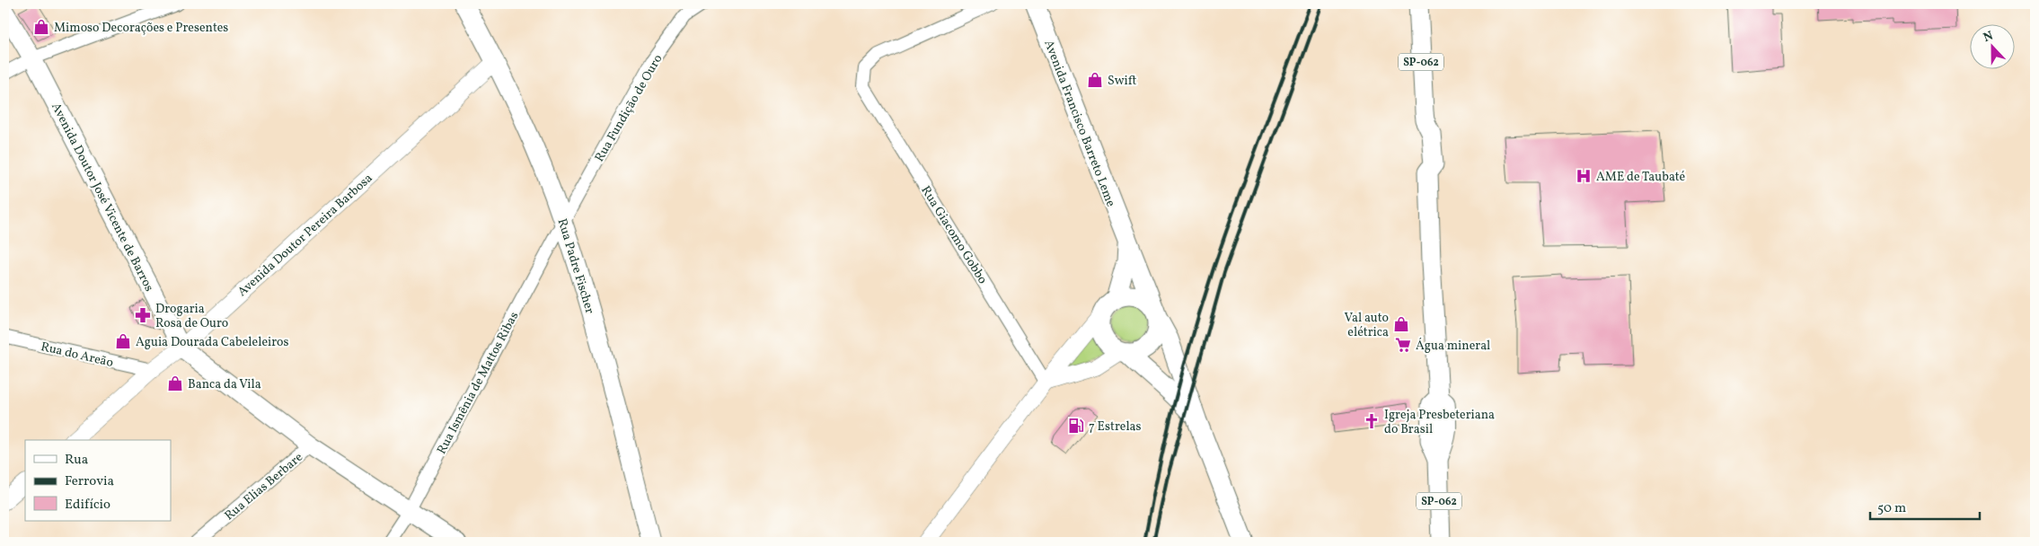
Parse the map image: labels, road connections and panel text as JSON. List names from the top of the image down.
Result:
{
  "streets": {
    "main road": [
      "SP-062",
      "Avenida Francisco Barreto Leme",
      "Avenida Doutor José Vicente de Barros",
      "Rua Padre Fischer"
    ],
    "street": [
      "Rua Fundição de Ouro",
      "Avenida Doutor Pereira Barbosa",
      "Rua Giacomo Gobbo",
      "Rua do Areão",
      "Rua Ismênia de Mattos Ribas",
      "Rua Elias Berbare"
    ]
  },
  "crossings": [
    ["Rua Fundição de Ouro", "Rua Padre Fischer"],
    ["Rua Fundição de Ouro", "Rua Ismênia de Mattos Ribas"],
    ["Avenida Doutor José Vicente de Barros", "Avenida Doutor Pereira Barbosa"],
    ["Avenida Doutor José Vicente de Barros", "Rua Ismênia de Mattos Ribas"],
    ["Avenida Doutor José Vicente de Barros", "Rua Elias Berbare"],
    ["Avenida Doutor Pereira Barbosa", "Rua Padre Fischer"],
    ["Avenida Doutor Pereira Barbosa", "Rua do Areão"],
    ["Rua Padre Fischer", "Rua Ismênia de Mattos Ribas"]
  ],
  "places": {
    "shop": [
      "Mimoso Decorações e Presentes",
      "Swift",
      "Val auto elétrica",
      "Aguia Dourada Cabeleleiros",
      "Banca da Vila"
    ],
    "hospital": ["AME de Taubaté"],
    "pharmacy": ["Drogaria Rosa de Ouro"],
    "supermarket": ["Água mineral"],
    "church": ["Igreja Presbeteriana do Brasil"],
    "fuel station": ["7 Estrelas"]
  },
  "legend": ["Rua", "Ferrovia", "Edifício"],
  "scale_bar": "50 m",
  "north": "top"
}
